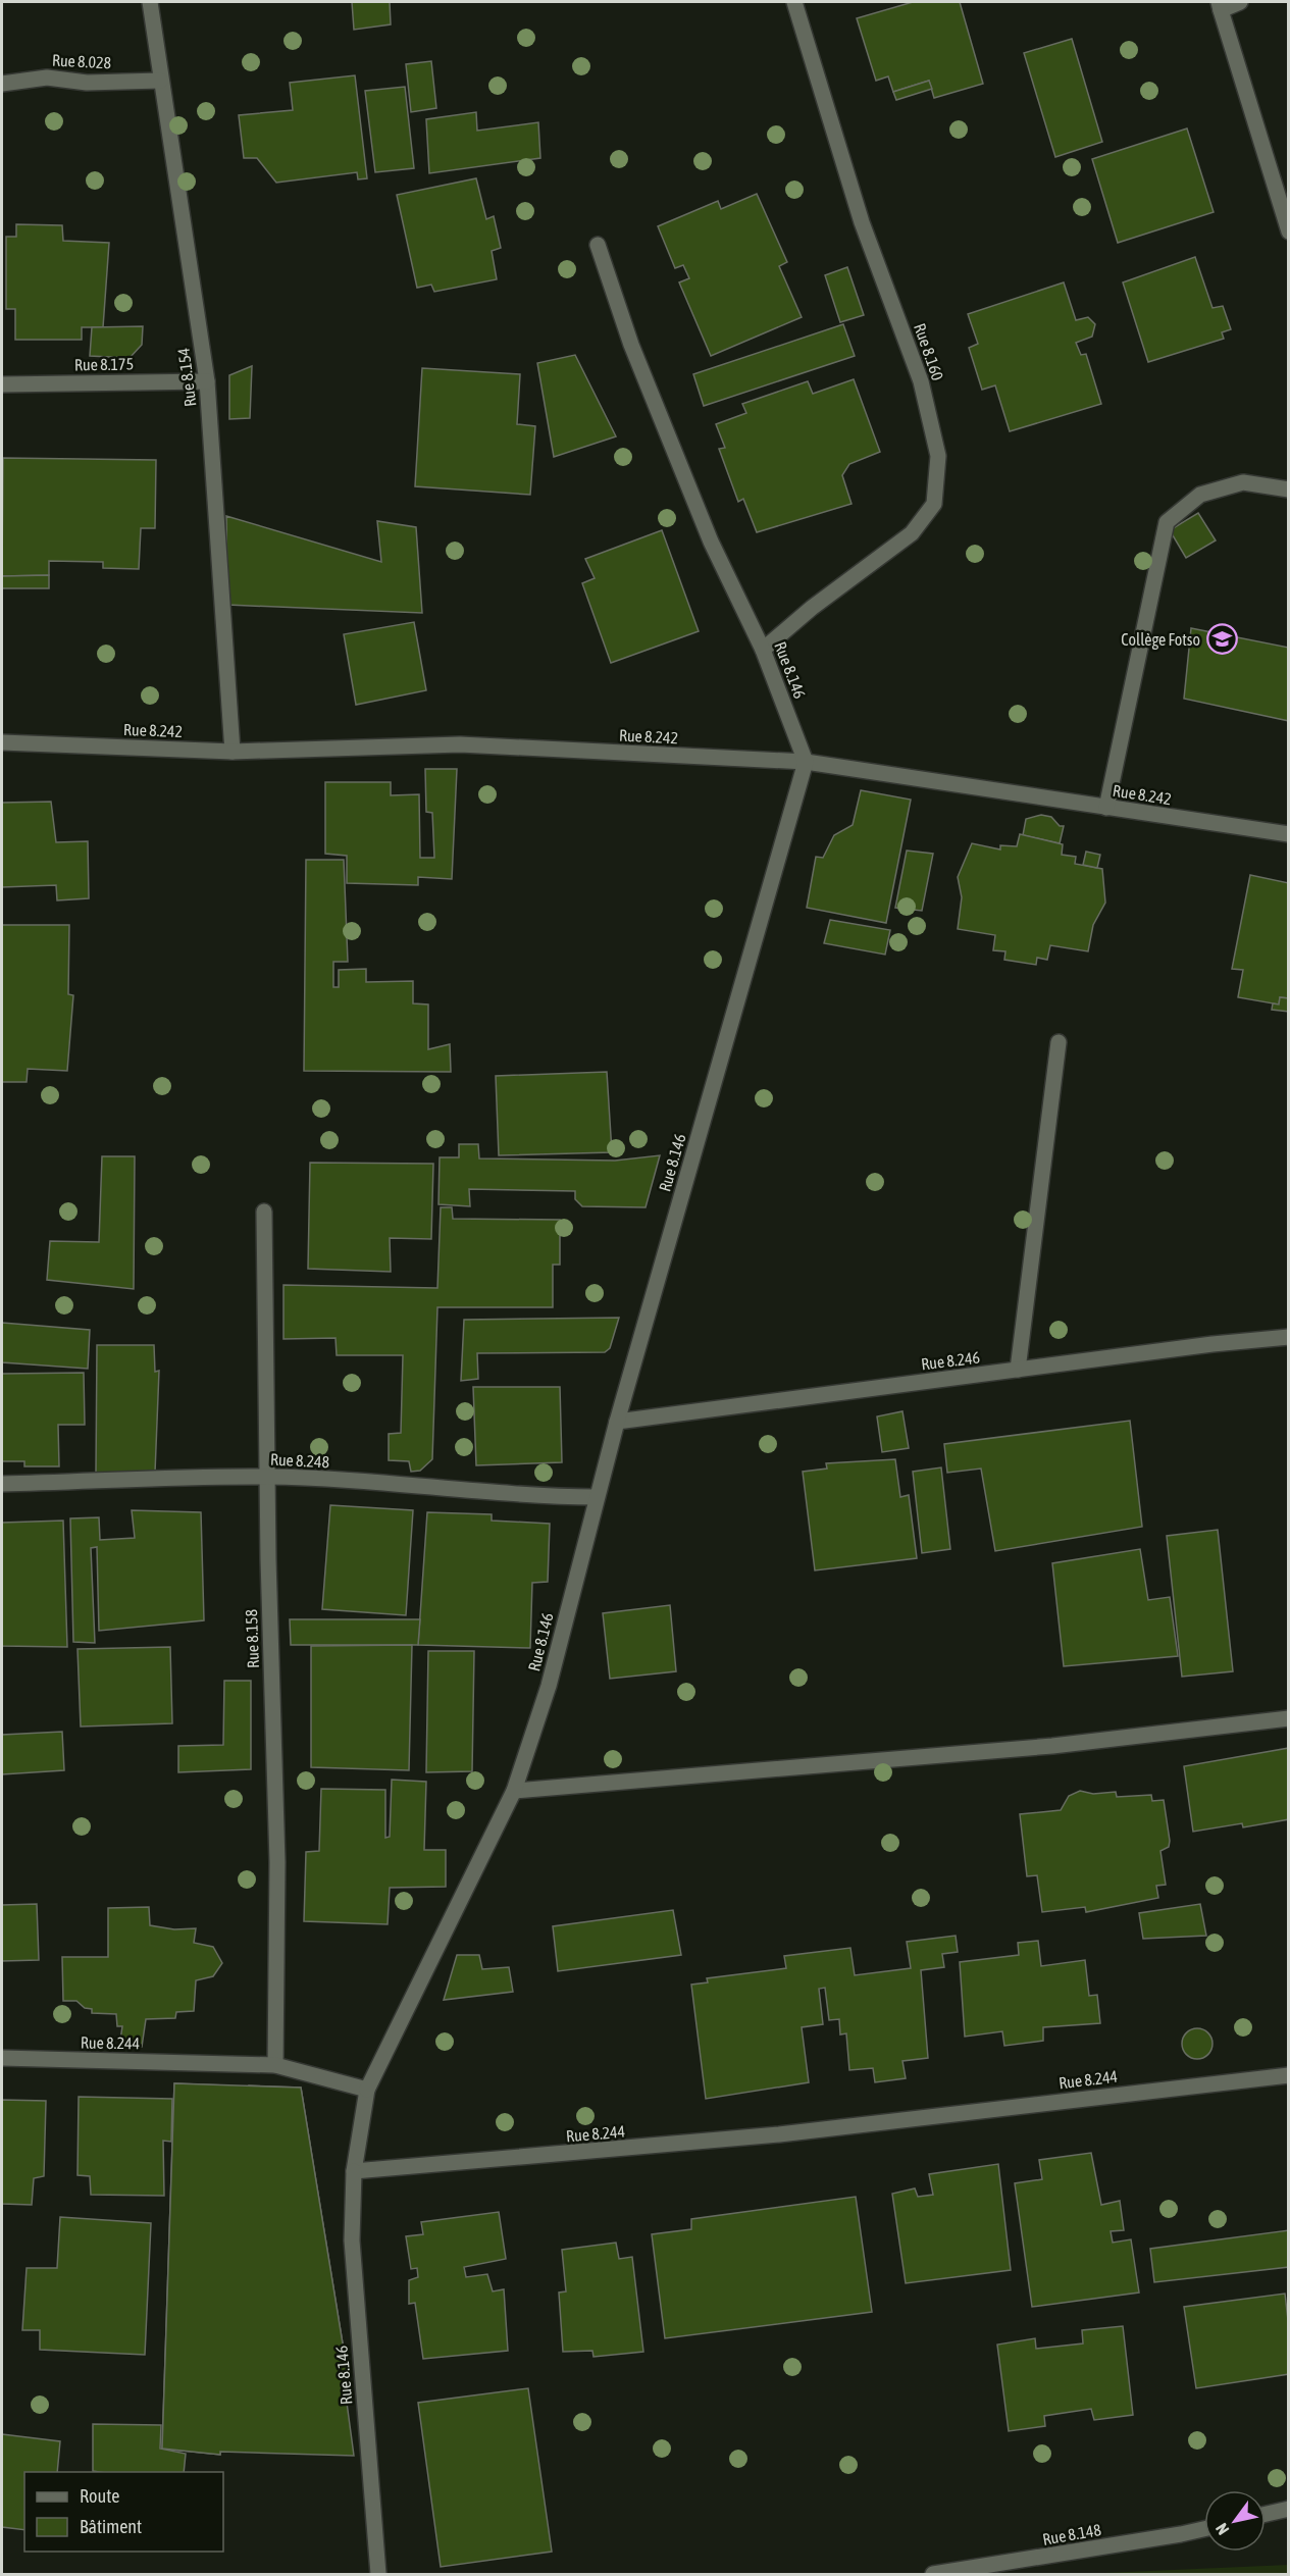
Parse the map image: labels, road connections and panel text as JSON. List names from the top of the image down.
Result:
{
  "streets": {
    "street": [
      "Rue 8.028",
      "Rue 8.160",
      "Rue 8.175",
      "Rue 8.154",
      "Rue 8.146",
      "Rue 8.242",
      "Rue 8.246",
      "Rue 8.248",
      "Rue 8.158",
      "Rue 8.244",
      "Rue 8.148"
    ]
  },
  "crossings": [
    ["Rue 8.028", "Rue 8.154"],
    ["Rue 8.160", "Rue 8.146"],
    ["Rue 8.175", "Rue 8.154"],
    ["Rue 8.154", "Rue 8.242"],
    ["Rue 8.146", "Rue 8.242"],
    ["Rue 8.146", "Rue 8.246"],
    ["Rue 8.146", "Rue 8.248"],
    ["Rue 8.146", "Rue 8.244"],
    ["Rue 8.248", "Rue 8.158"],
    ["Rue 8.158", "Rue 8.244"]
  ],
  "places": {
    "school or university": ["Collège Fotso"]
  },
  "legend": ["Route", "Bâtiment"],
  "north": "bottom left"
}
